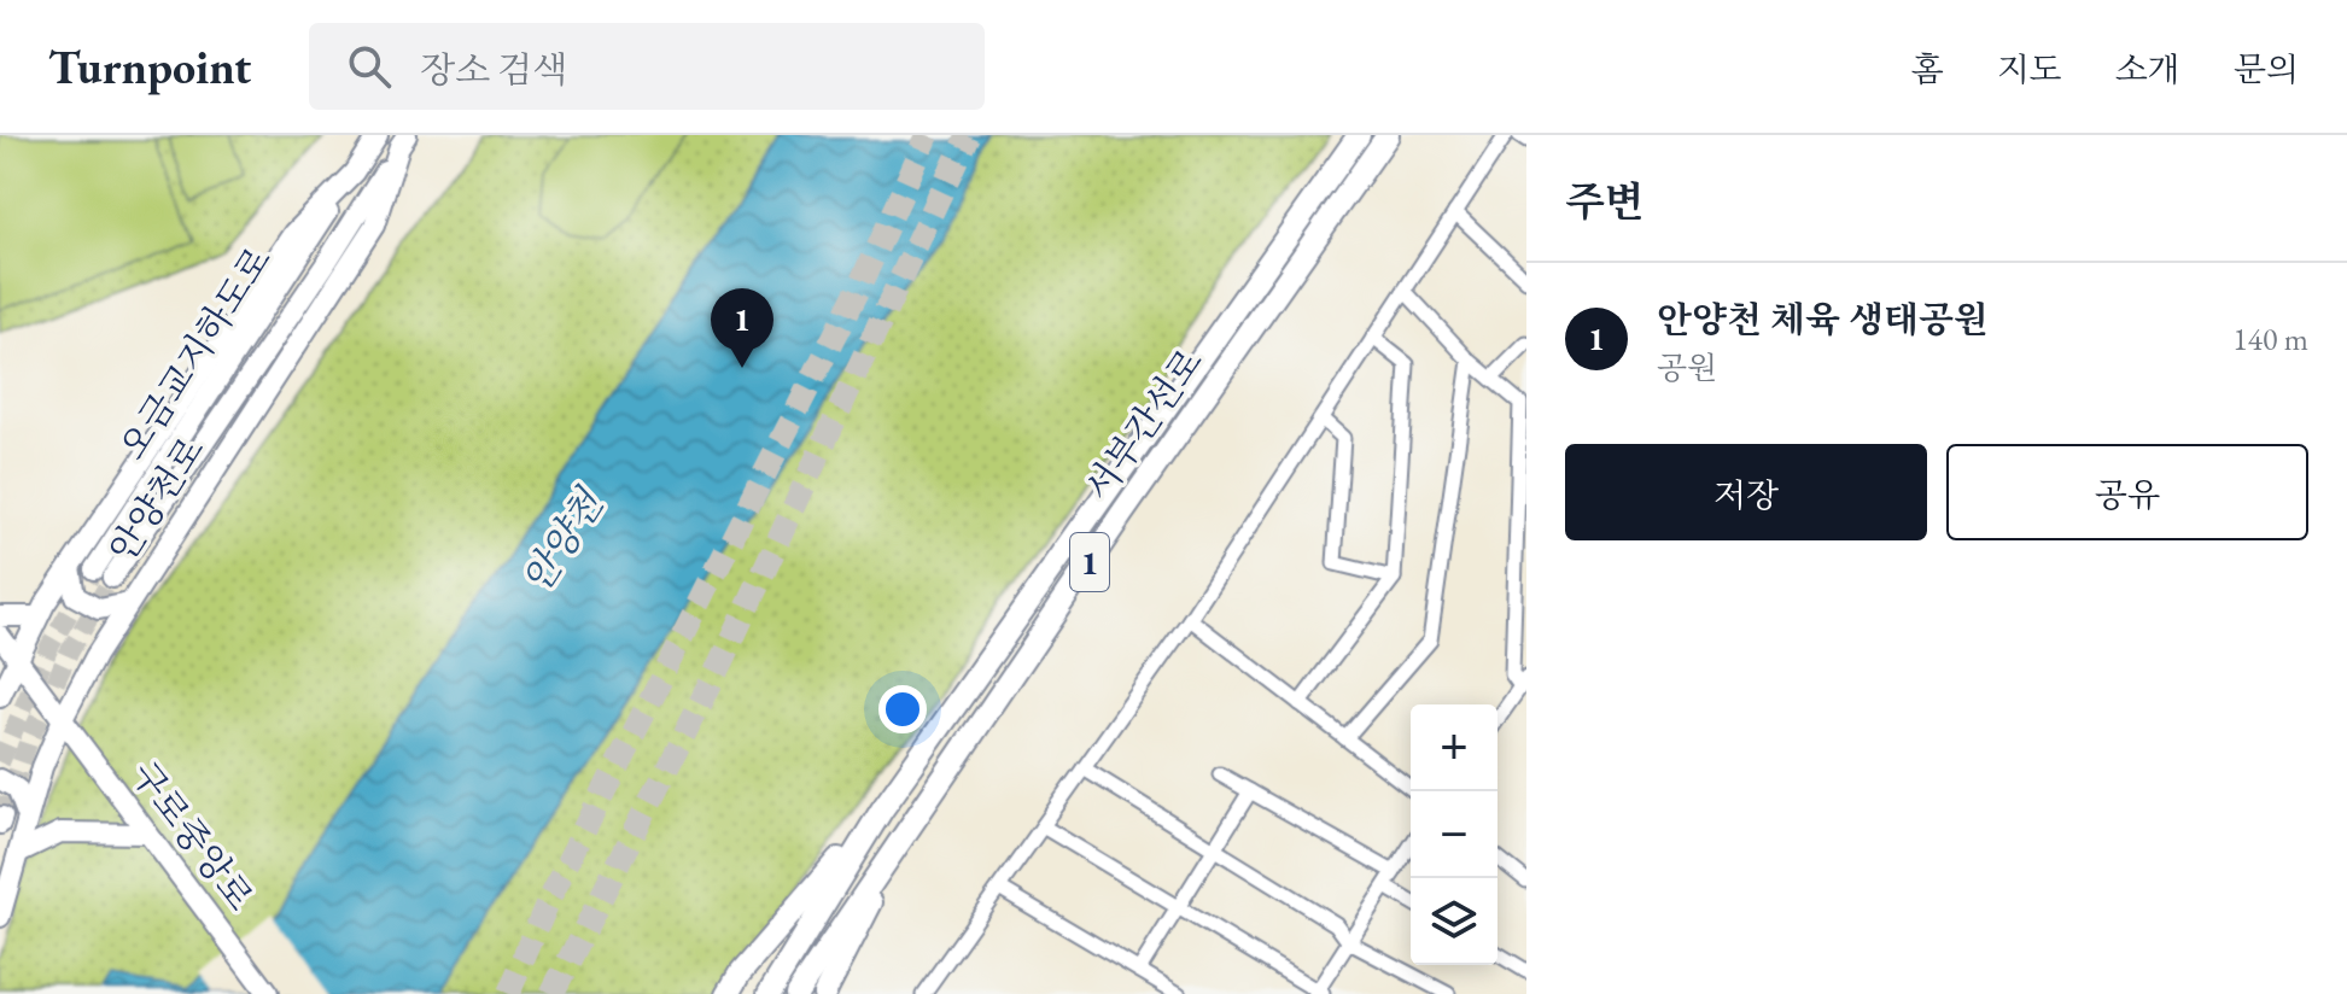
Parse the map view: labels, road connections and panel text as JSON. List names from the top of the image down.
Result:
{
  "streets": {
    "main road": [
      "오금교지하도로",
      "서부간선로",
      "안양천로",
      "1",
      "구로중앙로"
    ]
  },
  "crossings": [
    ["오금교지하도로", "안양천로"],
    ["안양천로", "구로중앙로"]
  ],
  "water": ["안양천"],
  "page": {
    "header": "Turnpoint",
    "search": "장소 검색",
    "nav": [
      "홈",
      "지도",
      "소개",
      "문의"
    ],
    "heading": "주변",
    "list": [
      {
        "mark": "1",
        "name": "안양천 체육 생태공원",
        "note": "공원",
        "value": "140 m"
      }
    ],
    "pins": "1",
    "buttons": ["저장", "공유"],
    "map_buttons": ["+", "−"]
  }
}
